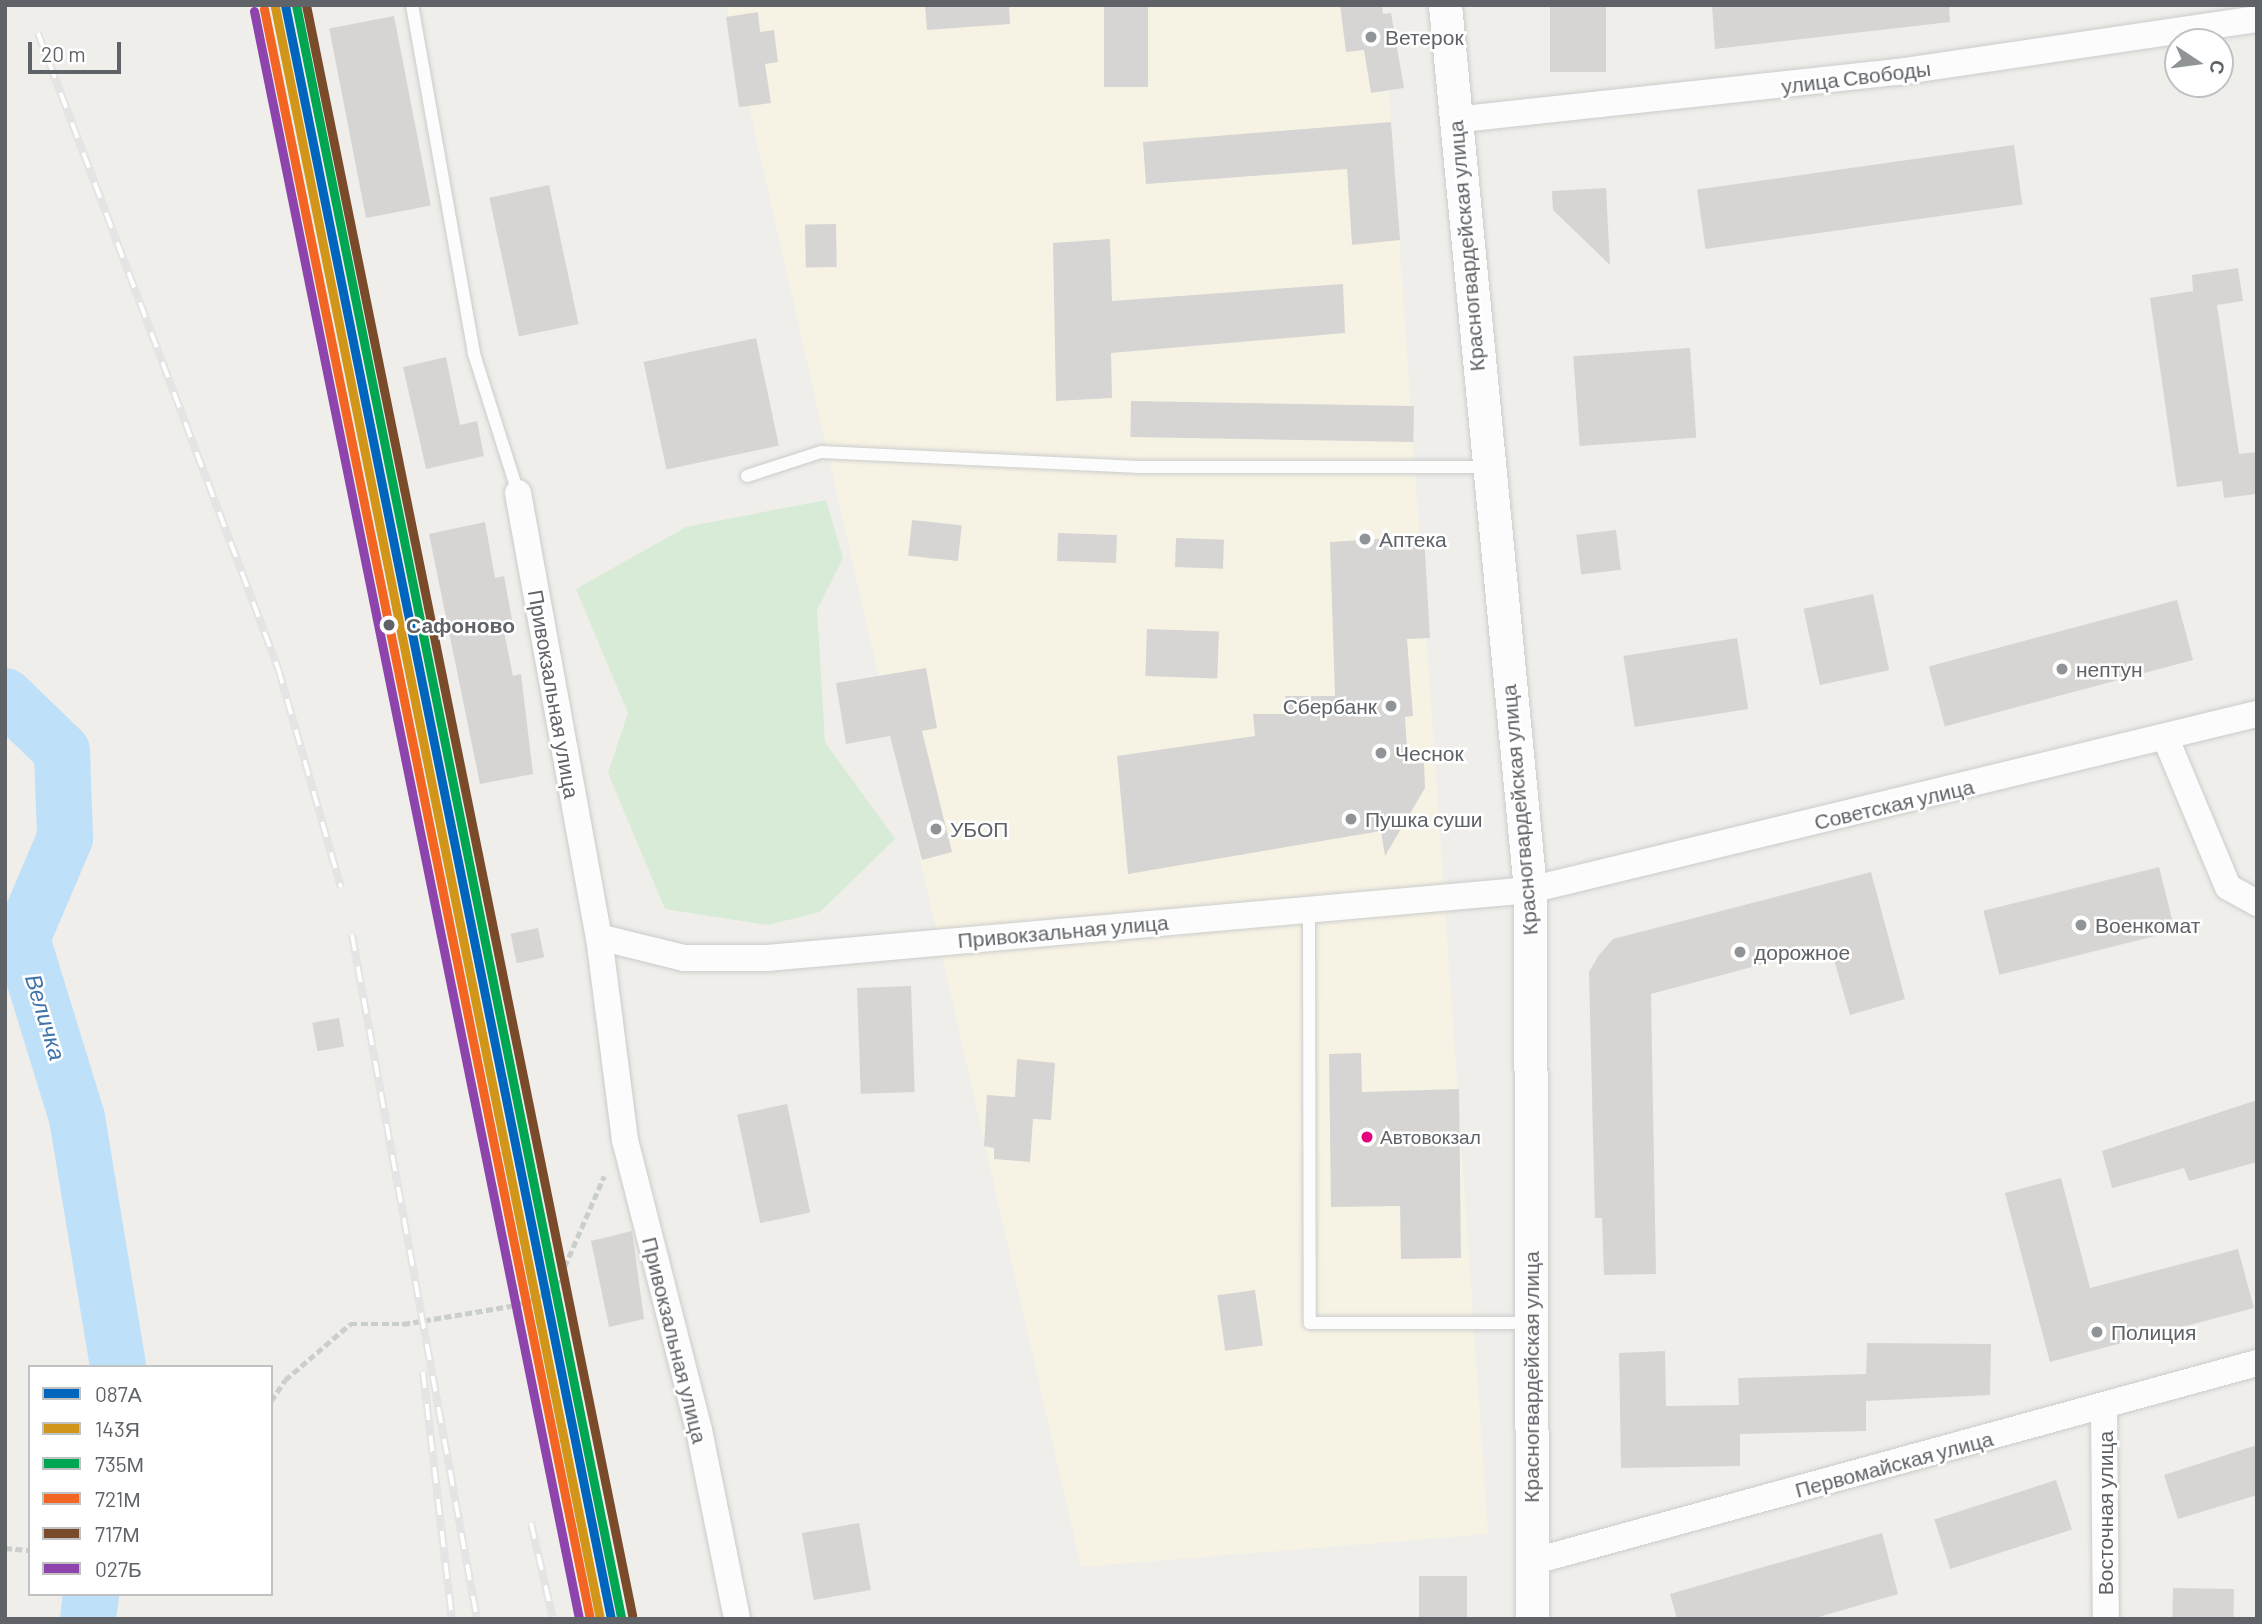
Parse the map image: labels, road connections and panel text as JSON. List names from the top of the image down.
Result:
{
  "streets": {
    "street": [
      "улица Свободы",
      "Красногвардейская улица",
      "Привокзальная улица",
      "Советская улица",
      "Первомайская улица",
      "Восточная улица"
    ]
  },
  "crossings": [
    ["улица Свободы", "Красногвардейская улица"],
    ["Красногвардейская улица", "Привокзальная улица"],
    ["Красногвардейская улица", "Советская улица"],
    ["Красногвардейская улица", "Первомайская улица"],
    ["Привокзальная улица", "Советская улица"],
    ["Первомайская улица", "Восточная улица"]
  ],
  "water": ["Величка"],
  "places": [
    "Ветерок",
    "Аптека",
    "Сафоново",
    "нептун",
    "Сбербанк",
    "Чеснок",
    "Пушка суши",
    "УБОП",
    "Военкомат",
    "дорожное",
    "Автовокзал",
    "Полиция"
  ],
  "lines": [
    "transit line 087А",
    "transit line 735М",
    "transit line 717М",
    "transit line 143Я",
    "transit line 721М",
    "transit line 027Б"
  ],
  "legend": [
    "087А",
    "143Я",
    "735М",
    "721М",
    "717М",
    "027Б"
  ],
  "scale_bar": "20 m",
  "north": "right"
}
